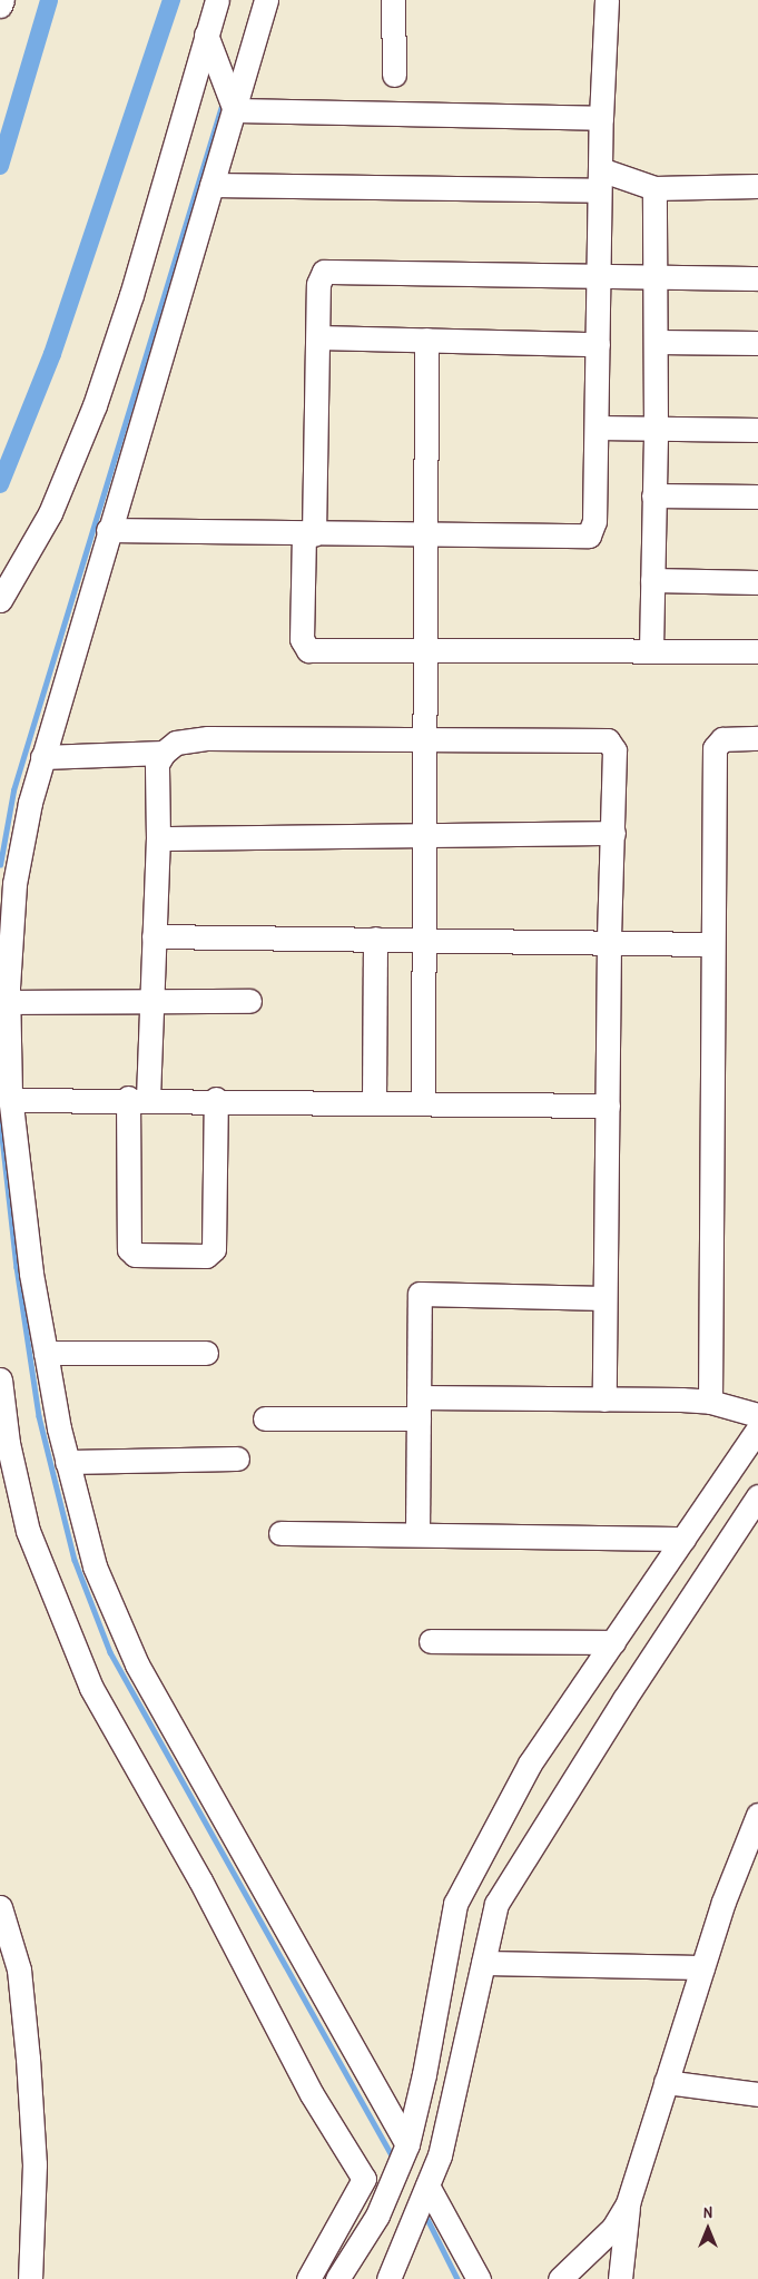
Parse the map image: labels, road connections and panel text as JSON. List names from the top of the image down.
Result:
{
  "north": "top"
}
